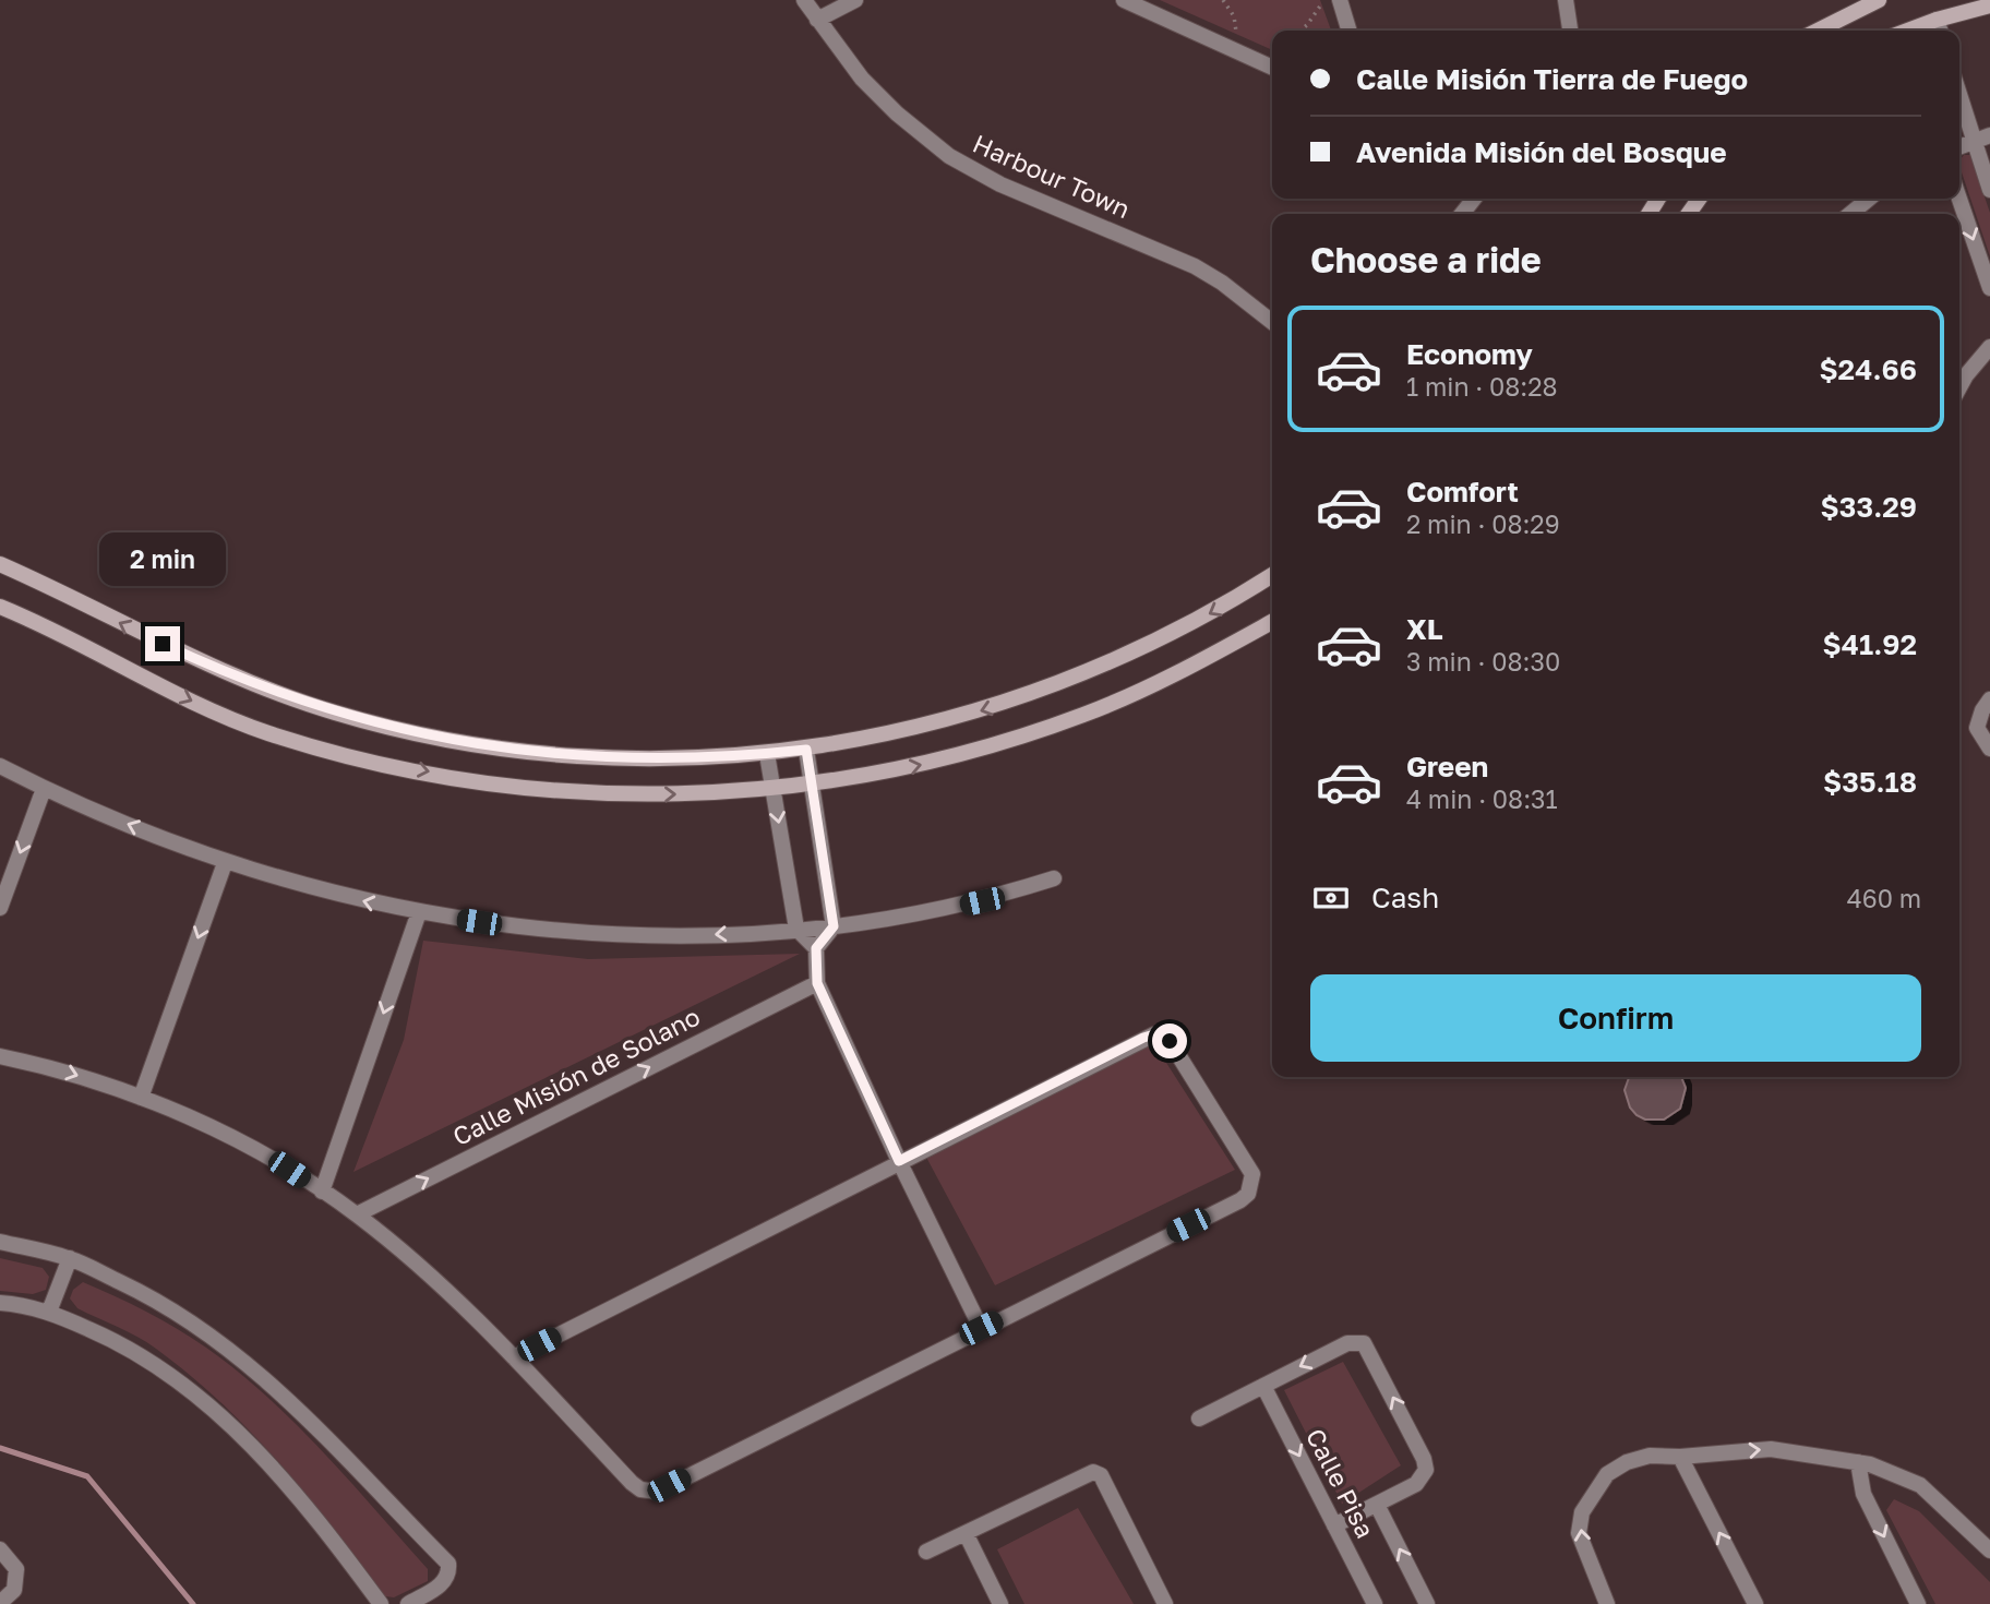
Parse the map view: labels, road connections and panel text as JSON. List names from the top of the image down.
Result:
{
  "streets": {
    "street": ["Harbour Town", "Calle Misión de Solano", "Calle Pisa"]
  },
  "one_way": ["Calle Misión de Solano"],
  "page": {
    "banner": ["Calle Misión Tierra de Fuego", "Avenida Misión del Bosque"],
    "heading": "Choose a ride",
    "list": [
      {
        "name": "Economy",
        "note": "1 min · 08:28",
        "value": "$24.66"
      },
      {
        "name": "Comfort",
        "note": "2 min · 08:29",
        "value": "$33.29"
      },
      {
        "name": "XL",
        "note": "3 min · 08:30",
        "value": "$41.92"
      },
      {
        "name": "Green",
        "note": "4 min · 08:31",
        "value": "$35.18"
      }
    ],
    "bubble": "2 min",
    "pay": ["Cash", "460 m"],
    "buttons": "Confirm"
  }
}
